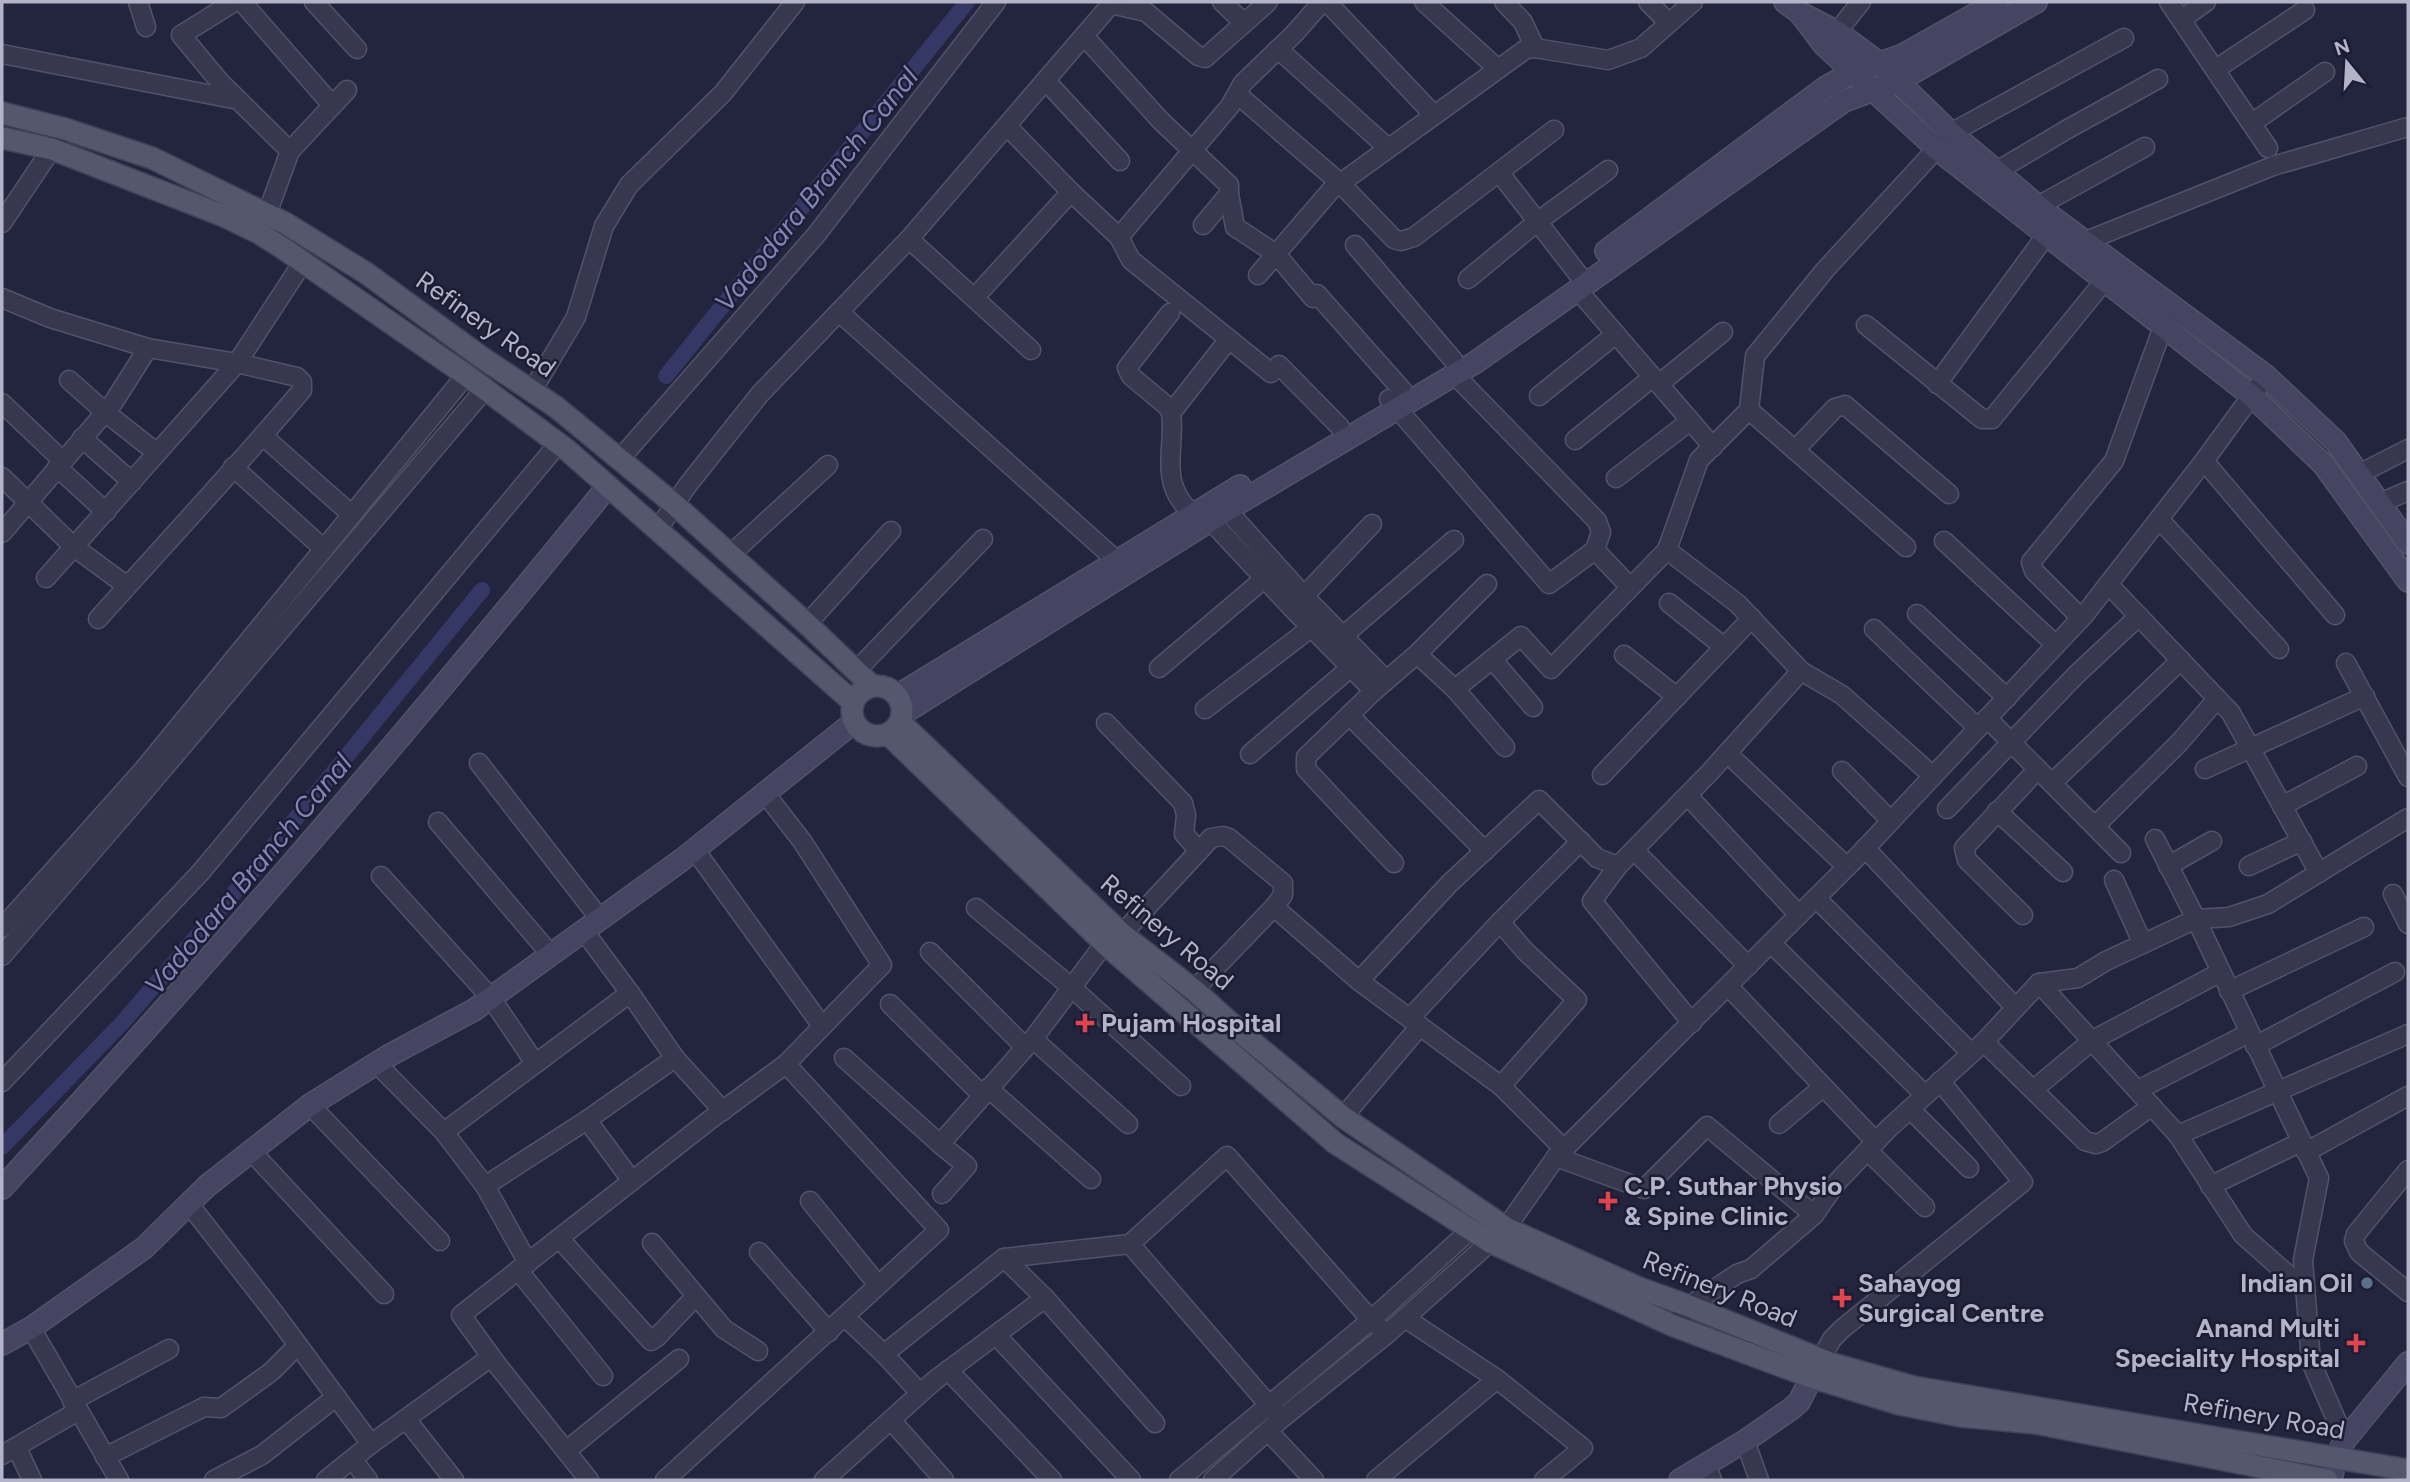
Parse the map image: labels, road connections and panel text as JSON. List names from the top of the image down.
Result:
{
  "streets": {
    "main road": ["Refinery Road"]
  },
  "water": ["Vadodara Branch Canal"],
  "places": {
    "health": [
      "Pujam Hospital",
      "C.P. Suthar Physio & Spine Clinic",
      "Sahayog Surgical Centre",
      "Anand Multi Speciality Hospital"
    ],
    "other": ["Indian Oil"]
  },
  "north": "top"
}
